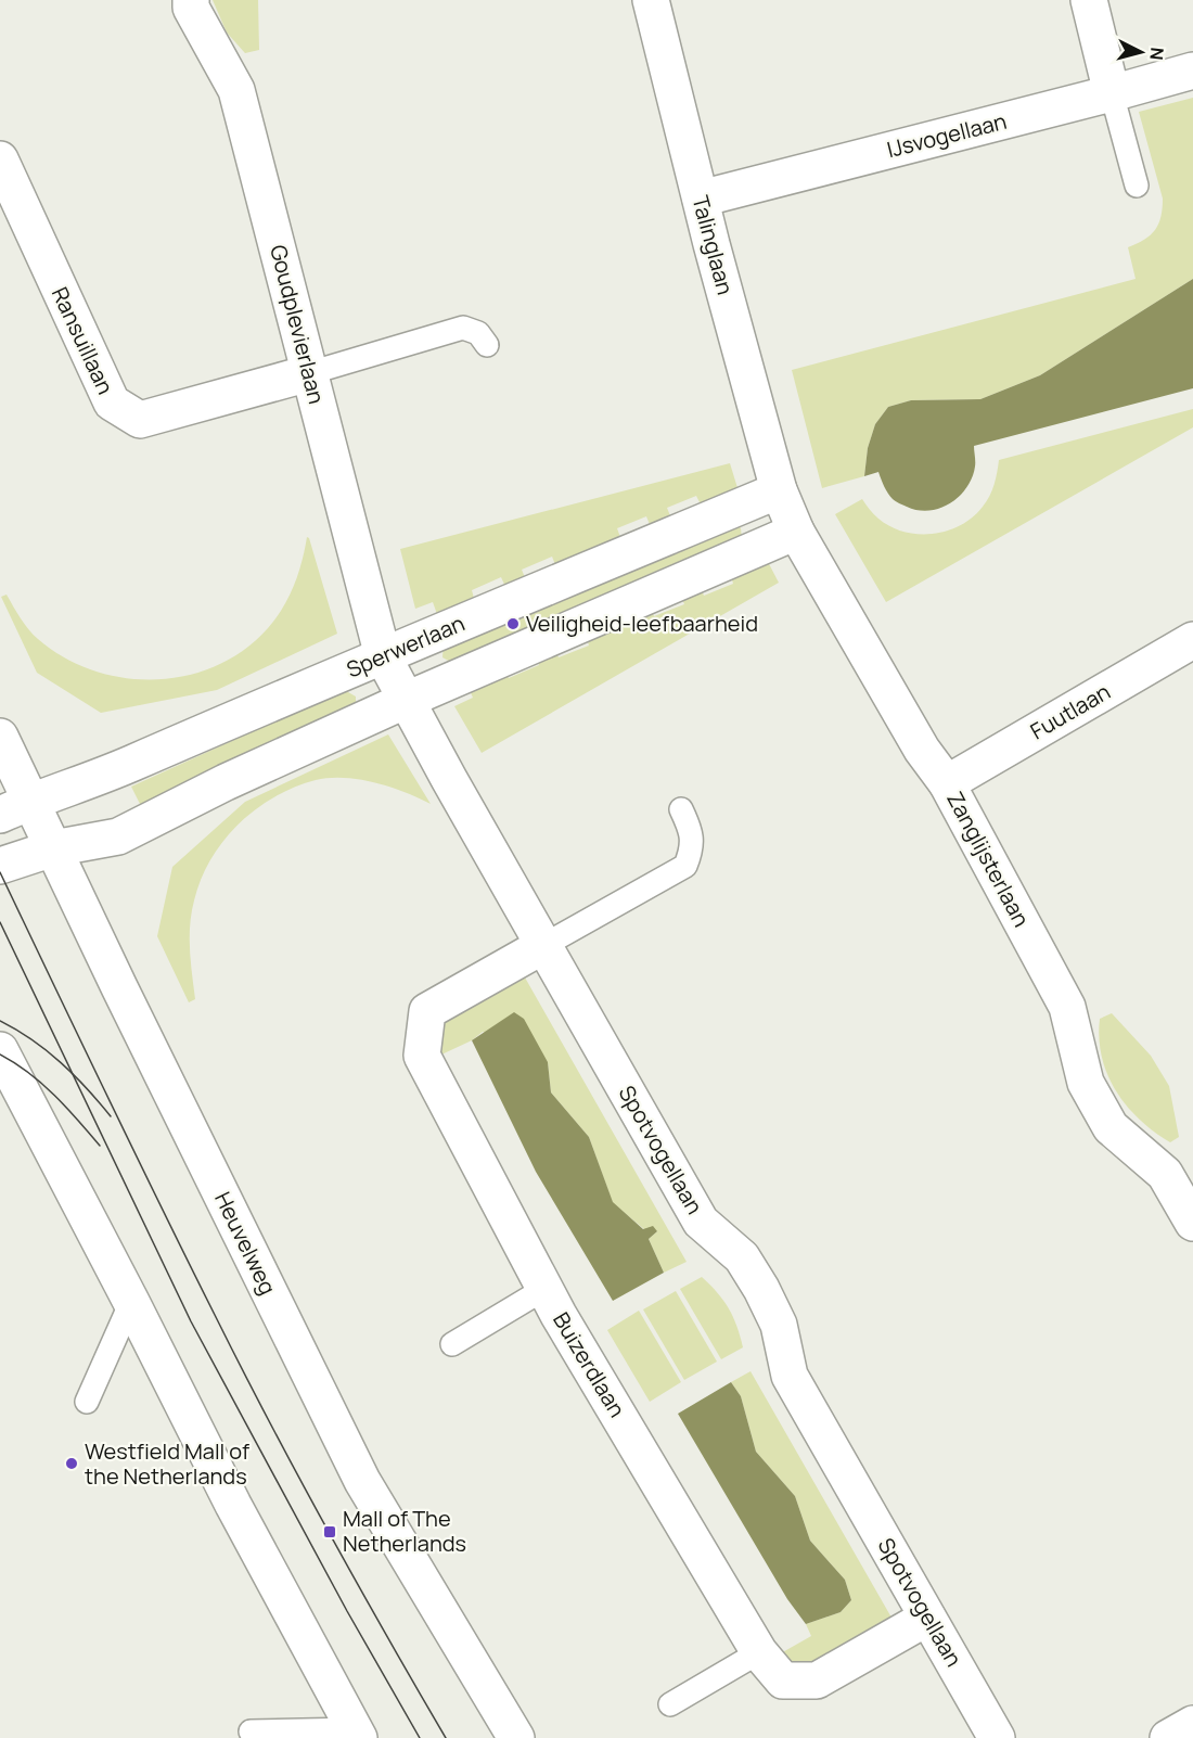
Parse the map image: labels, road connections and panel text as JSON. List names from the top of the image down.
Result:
{
  "streets": {
    "street": [
      "IJsvogellaan",
      "Talinglaan",
      "Goudplevierlaan",
      "Ransuillaan",
      "Sperwerlaan",
      "Fuutlaan",
      "Zanglijsterlaan",
      "Spotvogellaan",
      "Heuvelweg",
      "Buizerdlaan"
    ]
  },
  "crossings": [
    ["IJsvogellaan", "Talinglaan"],
    ["Talinglaan", "Sperwerlaan"],
    ["Talinglaan", "Zanglijsterlaan"],
    ["Goudplevierlaan", "Ransuillaan"],
    ["Goudplevierlaan", "Sperwerlaan"],
    ["Goudplevierlaan", "Spotvogellaan"],
    ["Sperwerlaan", "Zanglijsterlaan"],
    ["Sperwerlaan", "Spotvogellaan"],
    ["Sperwerlaan", "Heuvelweg"],
    ["Fuutlaan", "Zanglijsterlaan"],
    ["Spotvogellaan", "Buizerdlaan"]
  ],
  "places": {
    "other": ["Veiligheid-leefbaarheid", "Westfield Mall of the Netherlands"],
    "transit": ["Mall of The Netherlands"]
  },
  "north": "right"
}
